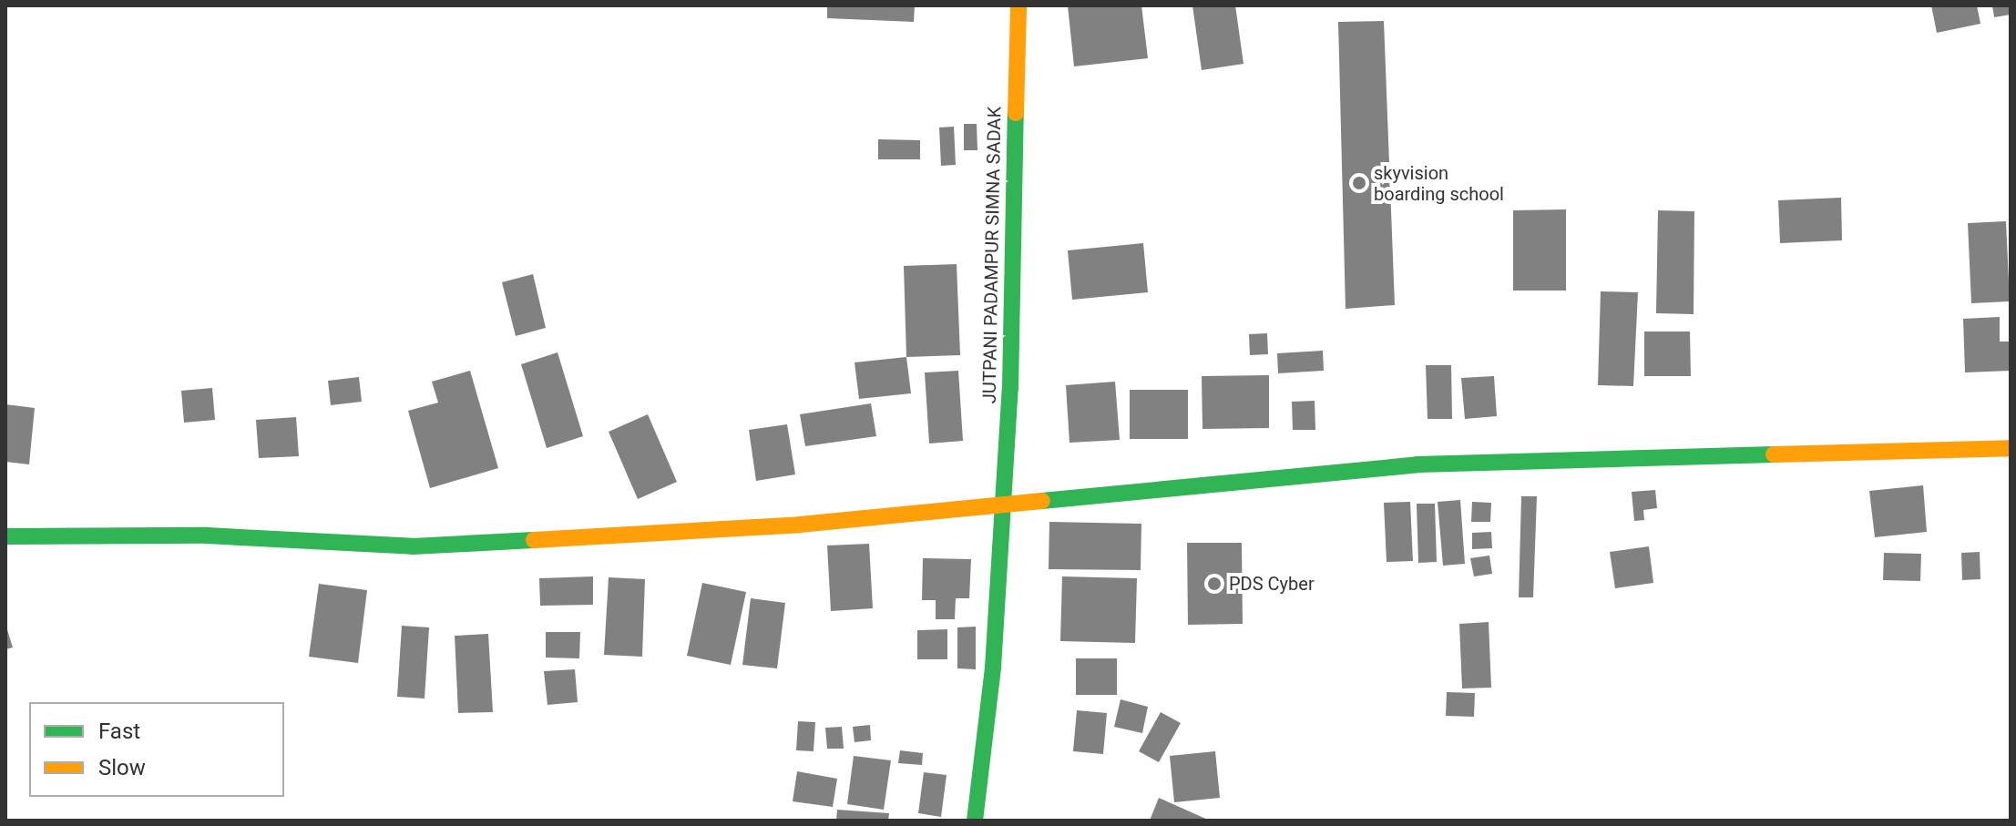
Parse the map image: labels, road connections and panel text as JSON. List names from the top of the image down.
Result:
{
  "streets": {
    "street": ["JUTPANI PADAMPUR SIMNA SADAK"]
  },
  "places": ["skyvision boarding school", "PDS Cyber"],
  "legend": ["Fast", "Slow"]
}
